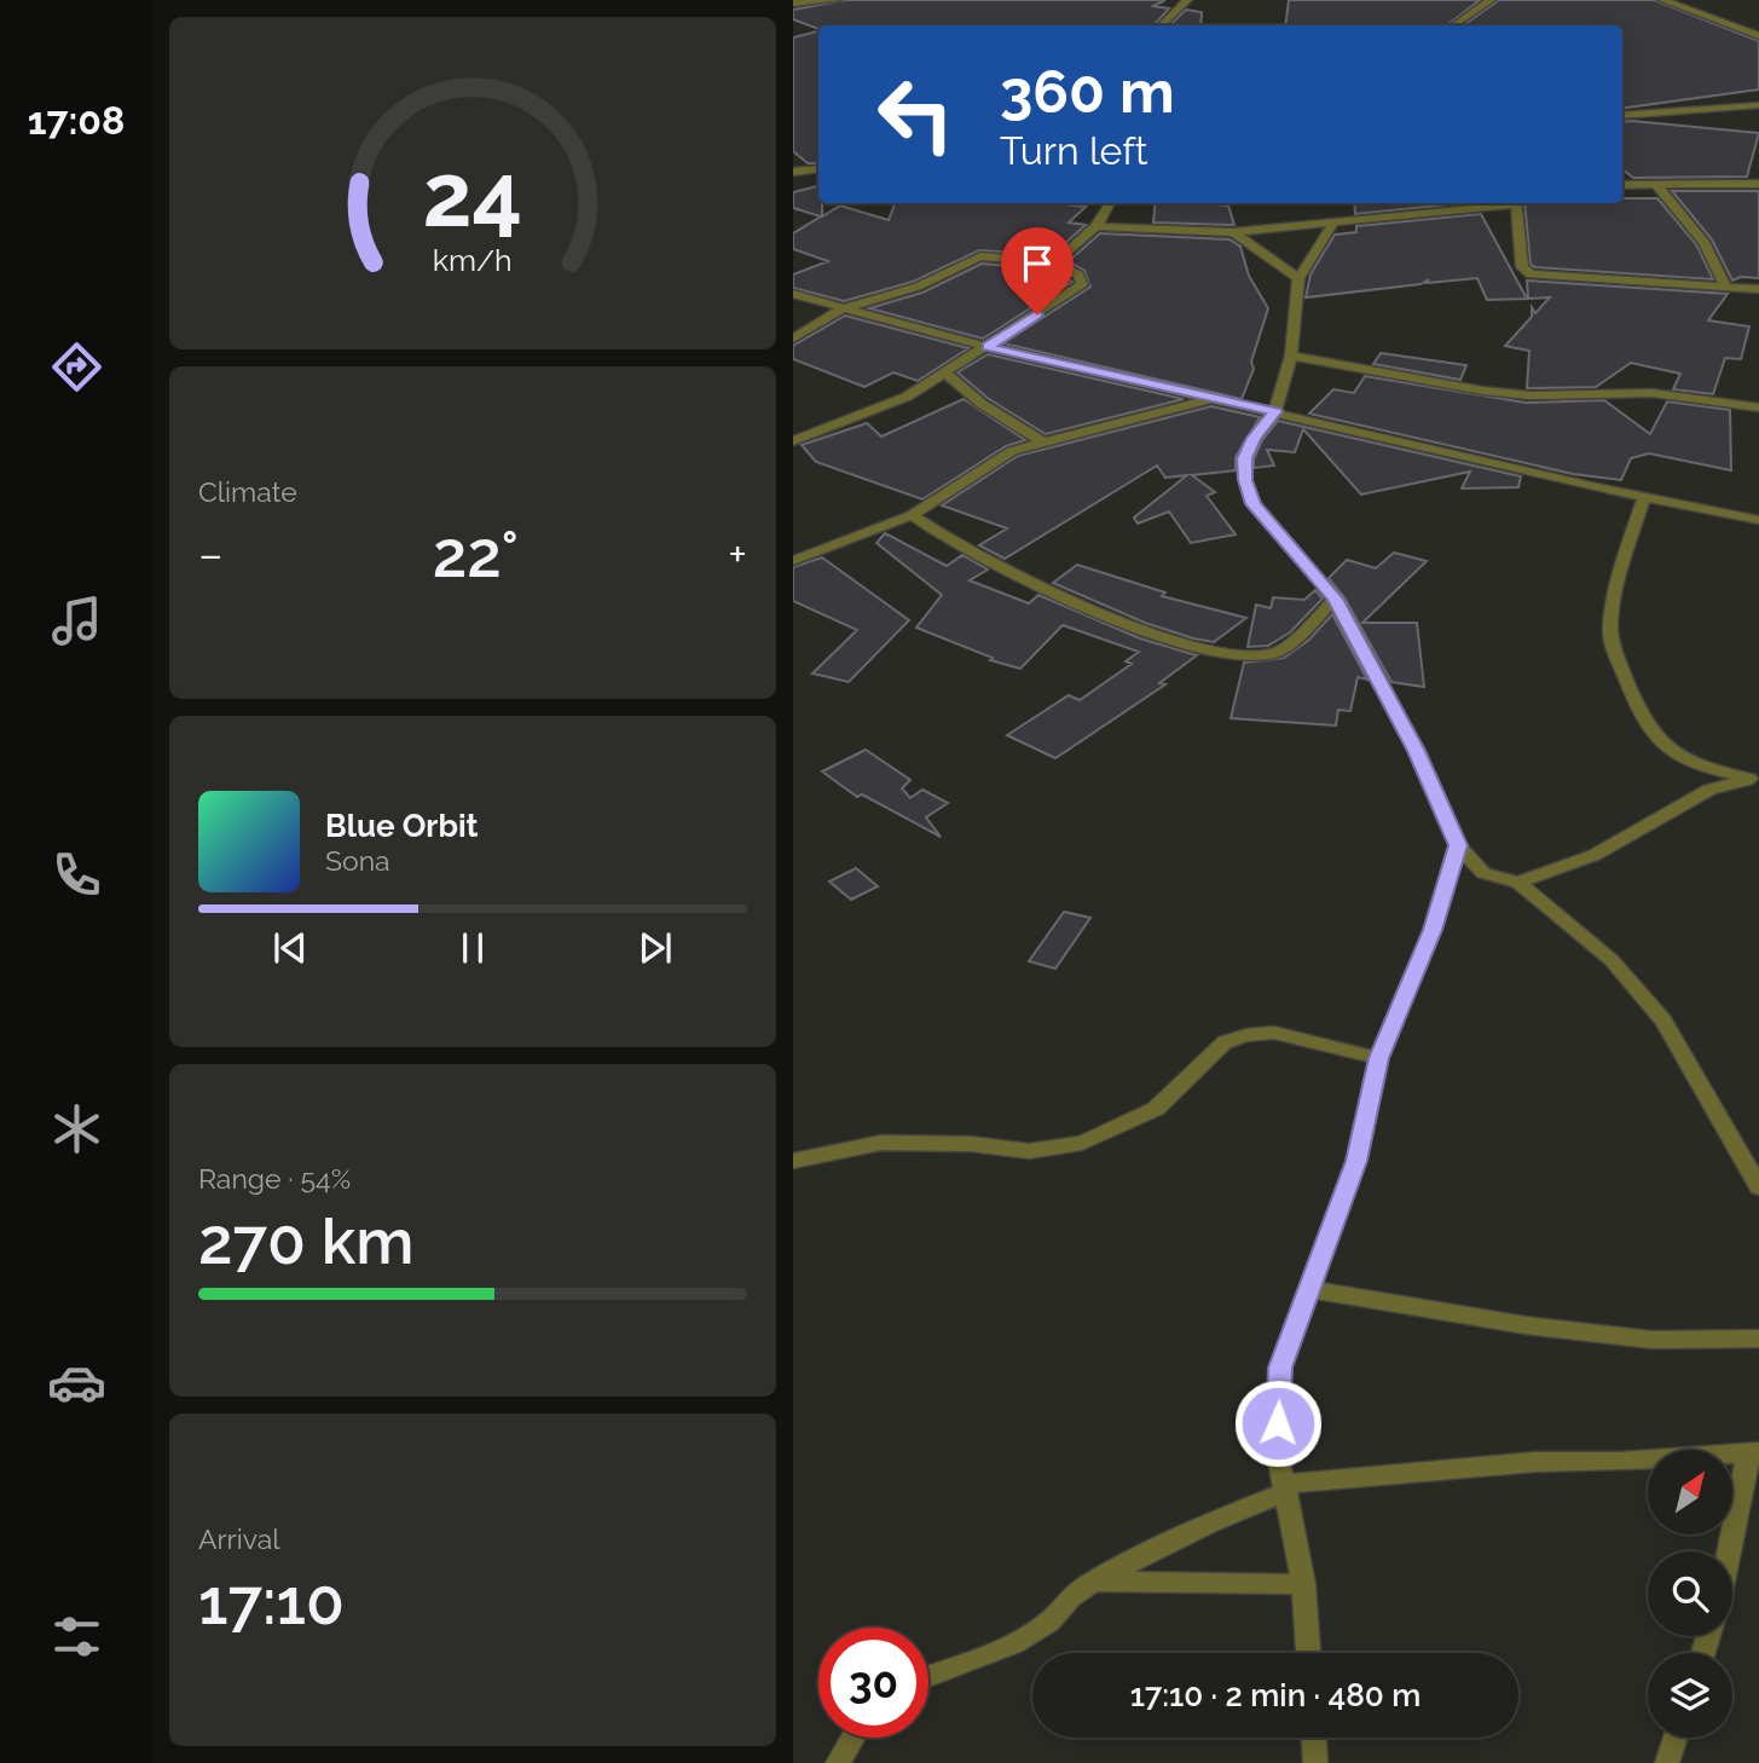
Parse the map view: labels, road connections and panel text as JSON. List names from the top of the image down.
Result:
{
  "north": "top right",
  "page": {
    "tabs": "17:08",
    "turn": ["360 m", "Turn left"],
    "tile": [
      "Climate",
      ["Range · 54%", "270 km"],
      ["Arrival", "17:10"]
    ],
    "heat": ["−", "22°", "+"],
    "song": ["Blue Orbit", "Sona"],
    "limit": "30",
    "trip": "17:10 · 2 min · 480 m",
    "gauge": ["24", "km/h"]
  }
}
